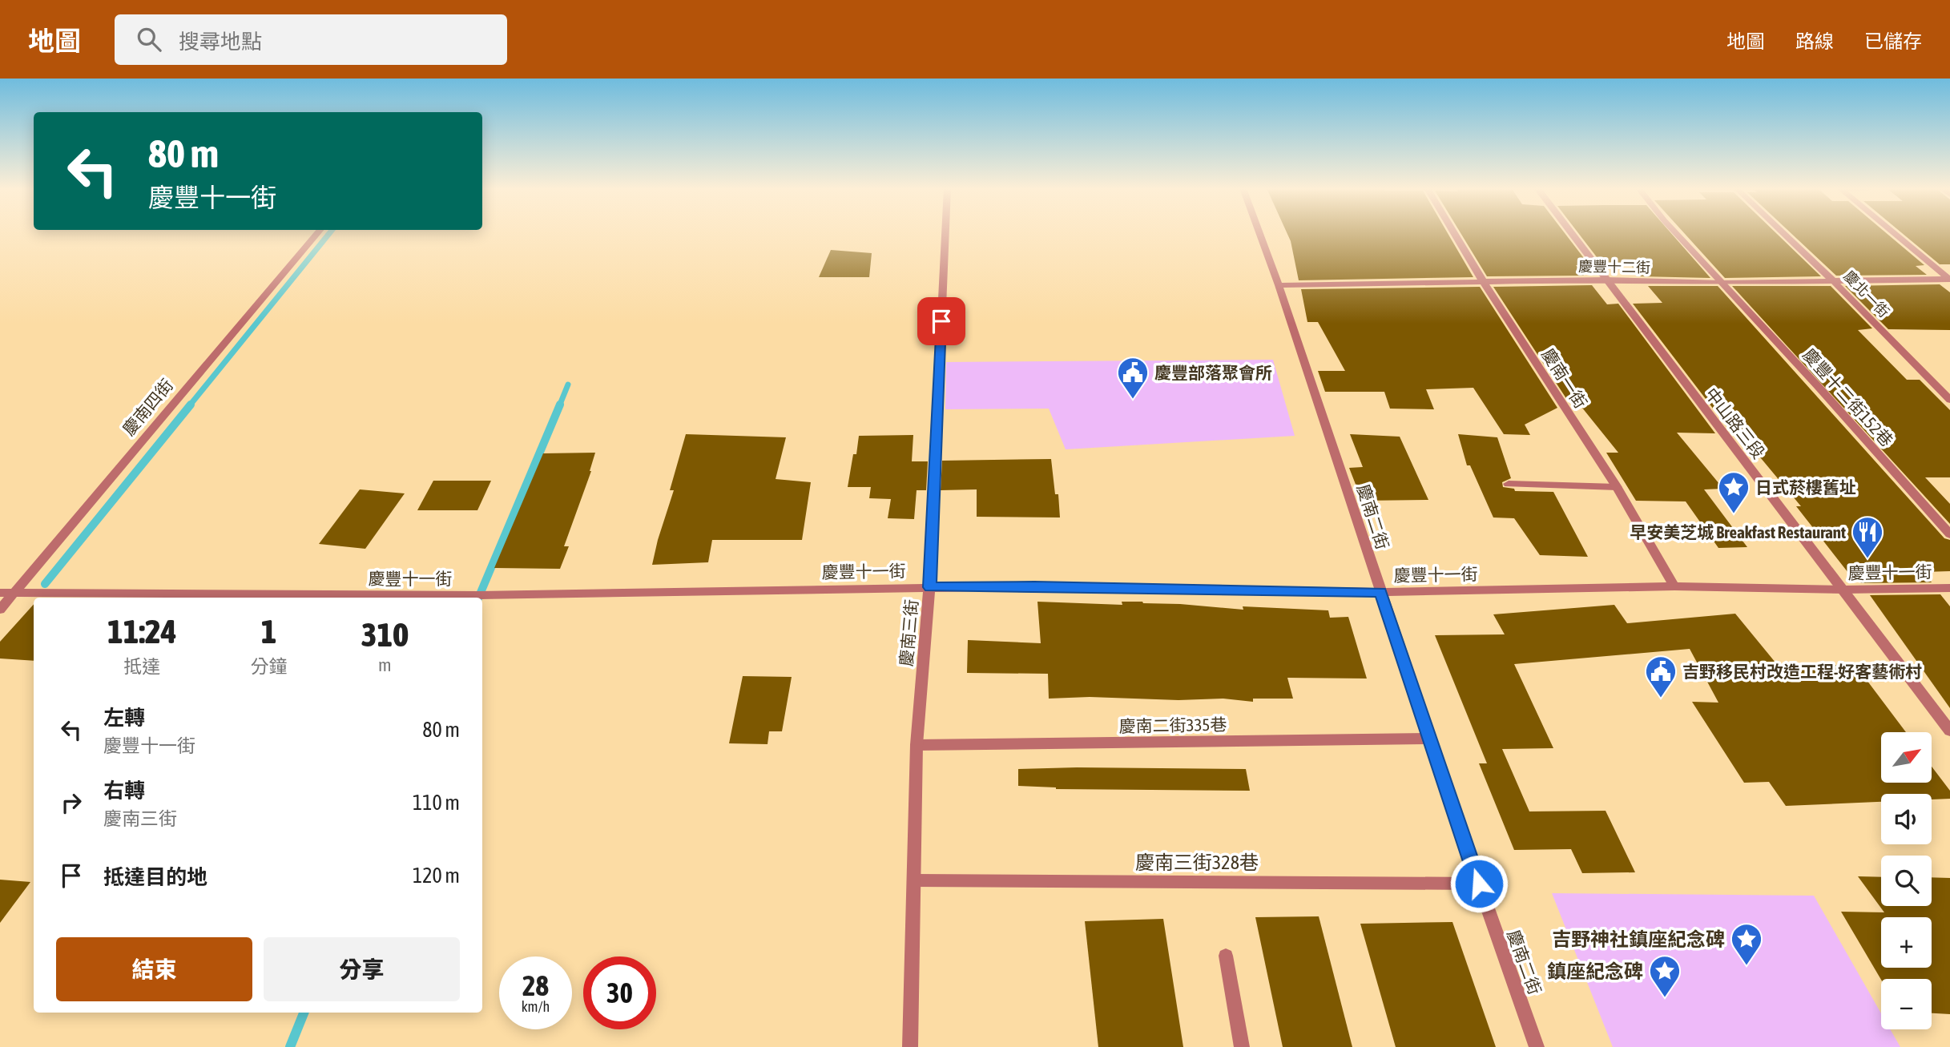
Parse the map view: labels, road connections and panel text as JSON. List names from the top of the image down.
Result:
{
  "streets": {
    "street": [
      "慶豐十二街",
      "慶北一街",
      "慶南一街",
      "慶豐十二街152巷",
      "慶南四街",
      "中山路三段",
      "慶南二街",
      "慶豐十一街",
      "慶南三街",
      "慶南二街335巷",
      "慶南三街328巷"
    ]
  },
  "crossings": [
    ["慶豐十二街", "慶北一街"],
    ["慶豐十二街", "慶南一街"],
    ["慶豐十二街", "慶豐十二街152巷"],
    ["慶豐十二街", "中山路三段"],
    ["慶豐十二街", "慶南二街"],
    ["慶南一街", "慶豐十一街"],
    ["慶南四街", "慶豐十一街"],
    ["中山路三段", "慶豐十一街"],
    ["慶南二街", "慶豐十一街"],
    ["慶南二街", "慶南二街335巷"],
    ["慶南二街", "慶南三街328巷"],
    ["慶豐十一街", "慶南三街"],
    ["慶南三街", "慶南二街335巷"],
    ["慶南三街", "慶南三街328巷"]
  ],
  "places": {
    "public building": ["慶豐部落聚會所", "吉野移民村改造工程-好客藝術村"],
    "place": ["日式菸樓舊址", "吉野神社鎮座紀念碑", "鎮座紀念碑"],
    "restaurant": ["早安美芝城 Breakfast Restaurant"]
  },
  "north": "top right",
  "page": {
    "header": "地圖",
    "search": "搜尋地點",
    "nav": ["地圖", "路線", "已儲存"],
    "turn": ["80 m", "慶豐十一街"],
    "eta": [
      "11:24",
      "抵達",
      "1",
      "分鐘",
      "310",
      "m"
    ],
    "list": [
      {
        "name": "左轉",
        "note": "慶豐十一街",
        "value": "80 m"
      },
      {
        "name": "右轉",
        "note": "慶南三街",
        "value": "110 m"
      },
      {
        "name": "抵達目的地",
        "value": "120 m"
      }
    ],
    "map_buttons": ["+", "−"],
    "buttons": ["結束", "分享"],
    "speed": "28 km/h",
    "limit": "30"
  }
}
